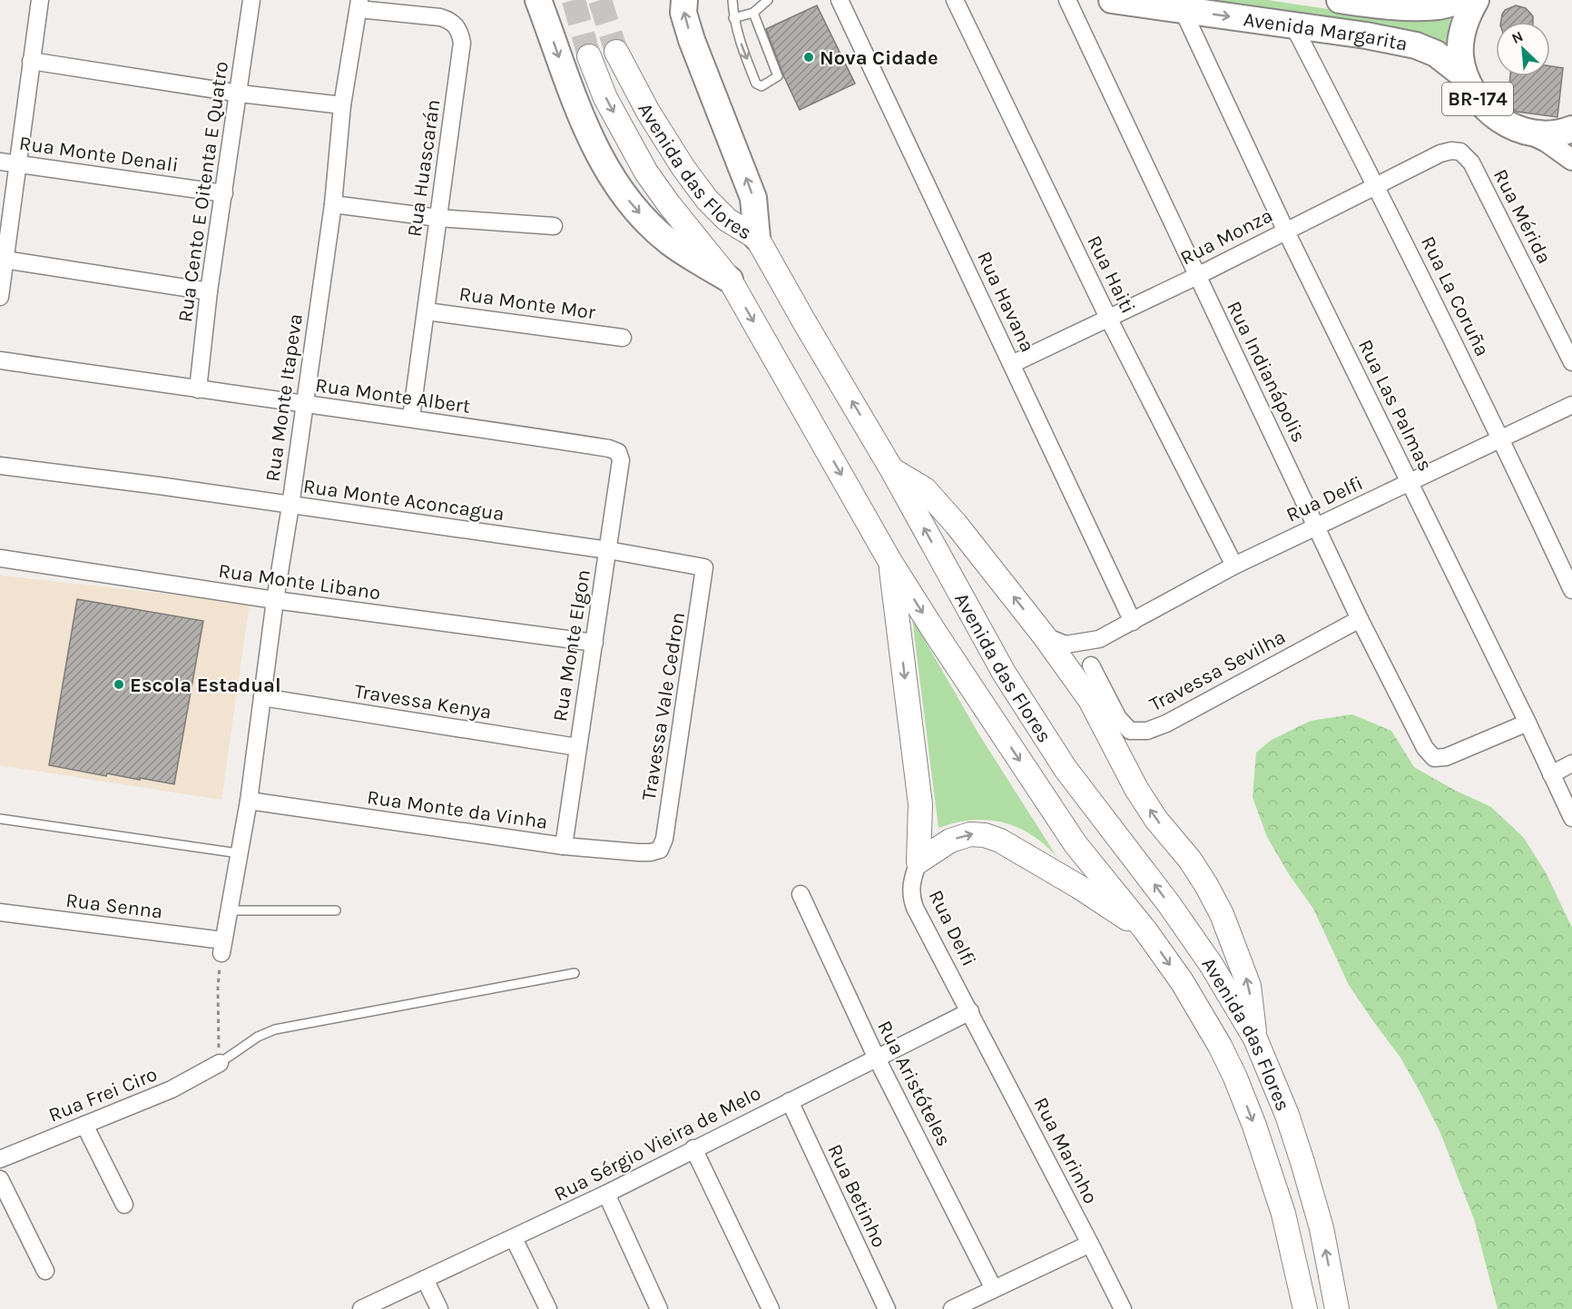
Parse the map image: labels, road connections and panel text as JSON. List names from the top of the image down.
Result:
{
  "streets": {
    "main road": ["Avenida Margarita", "BR-174", "Avenida das Flores"],
    "street": [
      "Rua Monte Denali",
      "Rua Huascarán",
      "Rua Cento E Oitenta E Quatro",
      "Rua Mérida",
      "Rua Monza",
      "Rua Haiti",
      "Rua La Coruña",
      "Rua Havana",
      "Rua Monte Mor",
      "Rua Indianápolis",
      "Rua Monte Albert",
      "Rua Monte Itapeva",
      "Rua Las Palmas",
      "Rua Delfi",
      "Rua Monte Aconcagua",
      "Rua Monte Libano",
      "Rua Monte Elgon",
      "Travessa Sevilha",
      "Travessa Kenya",
      "Travessa Vale Cedron",
      "Rua Monte da Vinha",
      "Rua Senna",
      "Rua Aristóteles",
      "Rua Frei Ciro",
      "Rua Sérgio Vieira de Melo",
      "Rua Marinho",
      "Rua Betinho"
    ]
  },
  "crossings": [
    ["Avenida Margarita", "BR-174"],
    ["Avenida Margarita", "Rua La Coruña"],
    ["Avenida Margarita", "Rua Las Palmas"],
    ["Rua Monte Denali", "Rua Cento E Oitenta E Quatro"],
    ["Rua Huascarán", "Rua Monte Mor"],
    ["Rua Huascarán", "Rua Monte Albert"],
    ["Rua Huascarán", "Rua Monte Itapeva"],
    ["Rua Cento E Oitenta E Quatro", "Rua Monte Albert"],
    ["Rua Mérida", "Rua Monza"],
    ["Rua Monza", "Rua Haiti"],
    ["Rua Monza", "Rua La Coruña"],
    ["Rua Monza", "Rua Havana"],
    ["Rua Monza", "Rua Indianápolis"],
    ["Rua Monza", "Rua Las Palmas"],
    ["Rua Haiti", "Rua Delfi"],
    ["Rua La Coruña", "Rua Delfi"],
    ["Rua Havana", "Rua Delfi"],
    ["Rua Indianápolis", "Rua Las Palmas"],
    ["Rua Indianápolis", "Rua Delfi"],
    ["Rua Indianápolis", "Travessa Sevilha"],
    ["Rua Monte Albert", "Rua Monte Itapeva"],
    ["Rua Monte Albert", "Rua Monte Elgon"],
    ["Rua Monte Itapeva", "Rua Monte Aconcagua"],
    ["Rua Monte Itapeva", "Rua Monte Libano"],
    ["Rua Monte Itapeva", "Travessa Kenya"],
    ["Rua Monte Itapeva", "Rua Monte da Vinha"],
    ["Rua Monte Itapeva", "Rua Senna"],
    ["Rua Las Palmas", "Rua Delfi"],
    ["Rua Delfi", "Rua Sérgio Vieira de Melo"],
    ["Rua Delfi", "Rua Marinho"],
    ["Rua Monte Aconcagua", "Rua Monte Elgon"],
    ["Rua Monte Aconcagua", "Travessa Vale Cedron"],
    ["Rua Monte Libano", "Rua Monte Elgon"],
    ["Rua Monte Elgon", "Travessa Kenya"],
    ["Rua Monte Elgon", "Rua Monte da Vinha"],
    ["Travessa Vale Cedron", "Rua Monte da Vinha"],
    ["Rua Aristóteles", "Rua Sérgio Vieira de Melo"],
    ["Rua Sérgio Vieira de Melo", "Rua Marinho"],
    ["Rua Sérgio Vieira de Melo", "Rua Betinho"]
  ],
  "places": ["Nova Cidade", "Escola Estadual"],
  "north": "top left"
}
